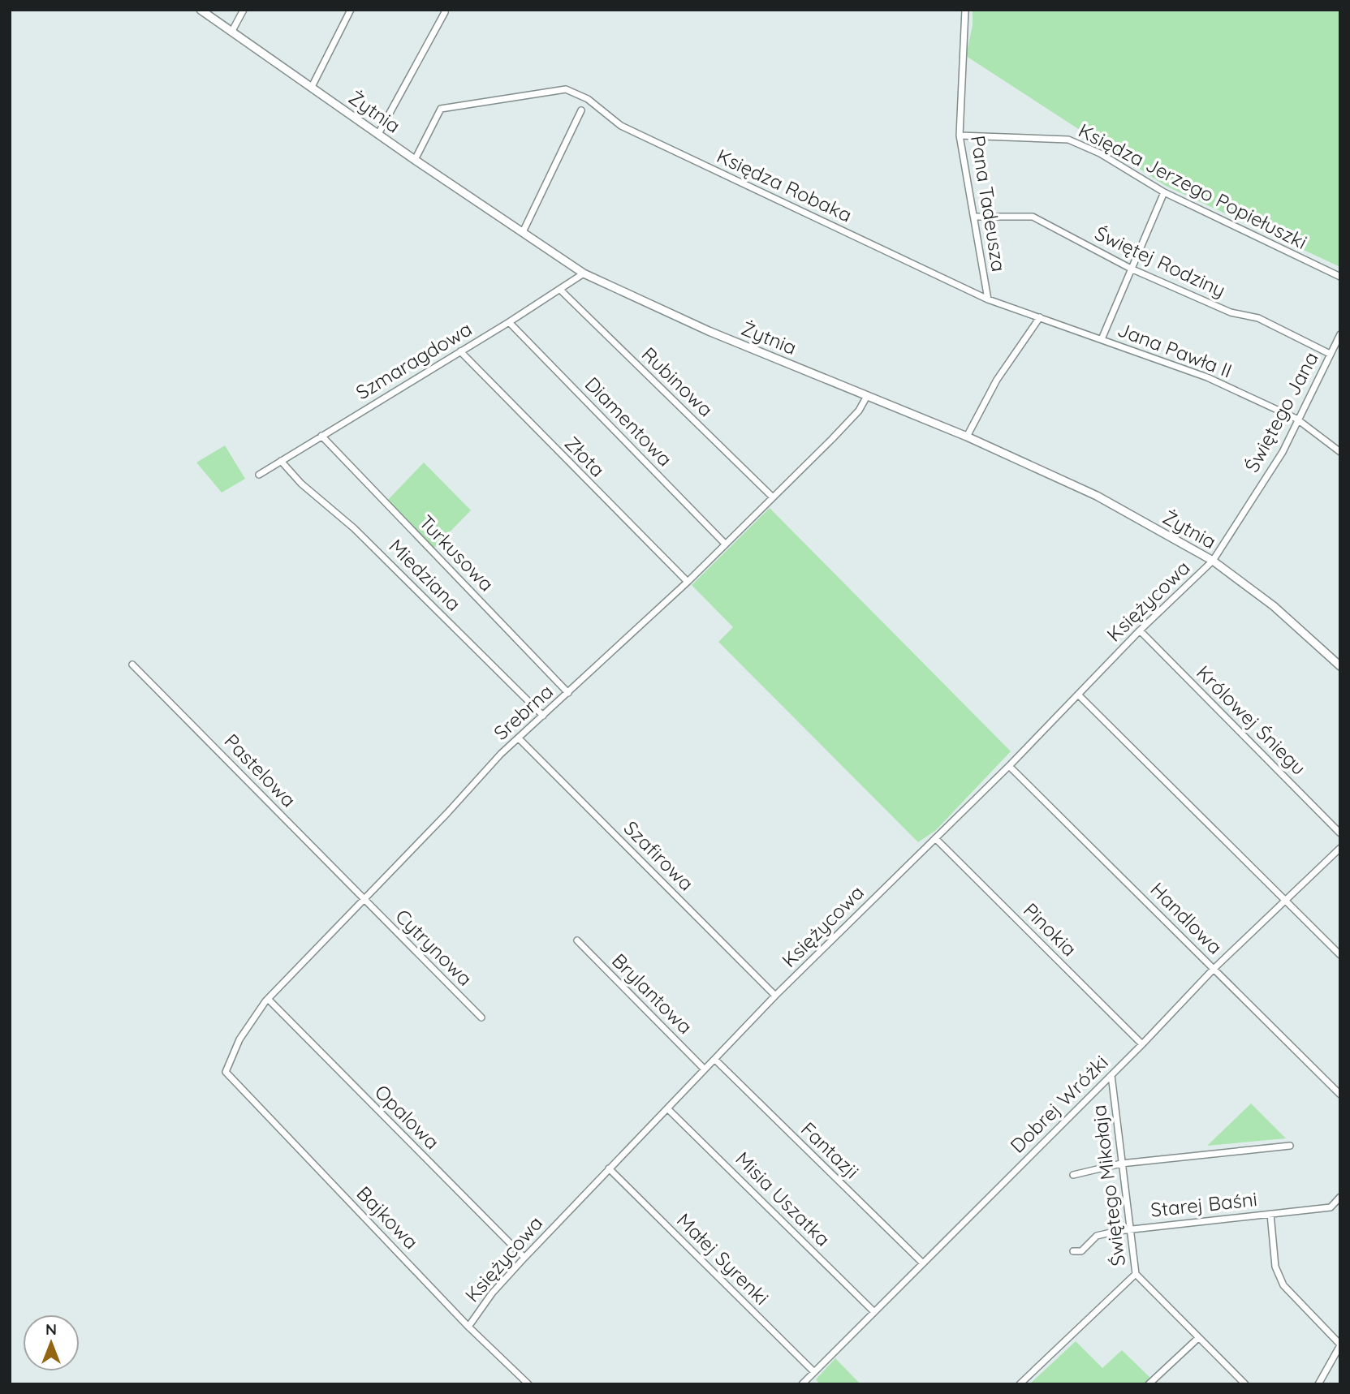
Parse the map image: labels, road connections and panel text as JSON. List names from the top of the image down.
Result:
{
  "streets": {
    "street": [
      "Żytnia",
      "Księdza Robaka",
      "Księdza Jerzego Popiełuszki",
      "Pana Tadeusza",
      "Świętej Rodziny",
      "Jana Pawła II",
      "Szmaragdowa",
      "Rubinowa",
      "Świętego Jana",
      "Diamentowa",
      "Złota",
      "Turkusowa",
      "Miedziana",
      "Księżycowa",
      "Srebrna",
      "Królowej Śniegu",
      "Pastelowa",
      "Szafirowa",
      "Handlowa",
      "Pinokia",
      "Cytrynowa",
      "Brylantowa",
      "Dobrej Wróżki",
      "Opalowa",
      "Fantazji",
      "Świętego Mikołaja",
      "Misia Uszatka",
      "Starej Baśni",
      "Bajkowa",
      "Małej Syrenki"
    ]
  },
  "crossings": [
    ["Żytnia", "Księdza Robaka"],
    ["Żytnia", "Szmaragdowa"],
    ["Żytnia", "Świętego Jana"],
    ["Żytnia", "Księżycowa"],
    ["Żytnia", "Srebrna"],
    ["Księdza Robaka", "Pana Tadeusza"],
    ["Księdza Robaka", "Jana Pawła II"],
    ["Księdza Jerzego Popiełuszki", "Pana Tadeusza"],
    ["Pana Tadeusza", "Świętej Rodziny"],
    ["Pana Tadeusza", "Jana Pawła II"],
    ["Świętej Rodziny", "Świętego Jana"],
    ["Jana Pawła II", "Świętego Jana"],
    ["Szmaragdowa", "Rubinowa"],
    ["Szmaragdowa", "Diamentowa"],
    ["Szmaragdowa", "Złota"],
    ["Szmaragdowa", "Turkusowa"],
    ["Szmaragdowa", "Miedziana"],
    ["Rubinowa", "Srebrna"],
    ["Świętego Jana", "Księżycowa"],
    ["Diamentowa", "Srebrna"],
    ["Złota", "Srebrna"],
    ["Turkusowa", "Srebrna"],
    ["Miedziana", "Srebrna"],
    ["Księżycowa", "Królowej Śniegu"],
    ["Księżycowa", "Szafirowa"],
    ["Księżycowa", "Handlowa"],
    ["Księżycowa", "Pinokia"],
    ["Księżycowa", "Brylantowa"],
    ["Księżycowa", "Opalowa"],
    ["Księżycowa", "Fantazji"],
    ["Księżycowa", "Misia Uszatka"],
    ["Księżycowa", "Bajkowa"],
    ["Księżycowa", "Małej Syrenki"],
    ["Srebrna", "Pastelowa"],
    ["Srebrna", "Szafirowa"],
    ["Srebrna", "Cytrynowa"],
    ["Srebrna", "Opalowa"],
    ["Srebrna", "Bajkowa"],
    ["Pastelowa", "Cytrynowa"],
    ["Handlowa", "Dobrej Wróżki"],
    ["Pinokia", "Dobrej Wróżki"],
    ["Dobrej Wróżki", "Fantazji"],
    ["Dobrej Wróżki", "Świętego Mikołaja"],
    ["Dobrej Wróżki", "Misia Uszatka"],
    ["Dobrej Wróżki", "Małej Syrenki"],
    ["Świętego Mikołaja", "Starej Baśni"]
  ],
  "north": "top"
}
